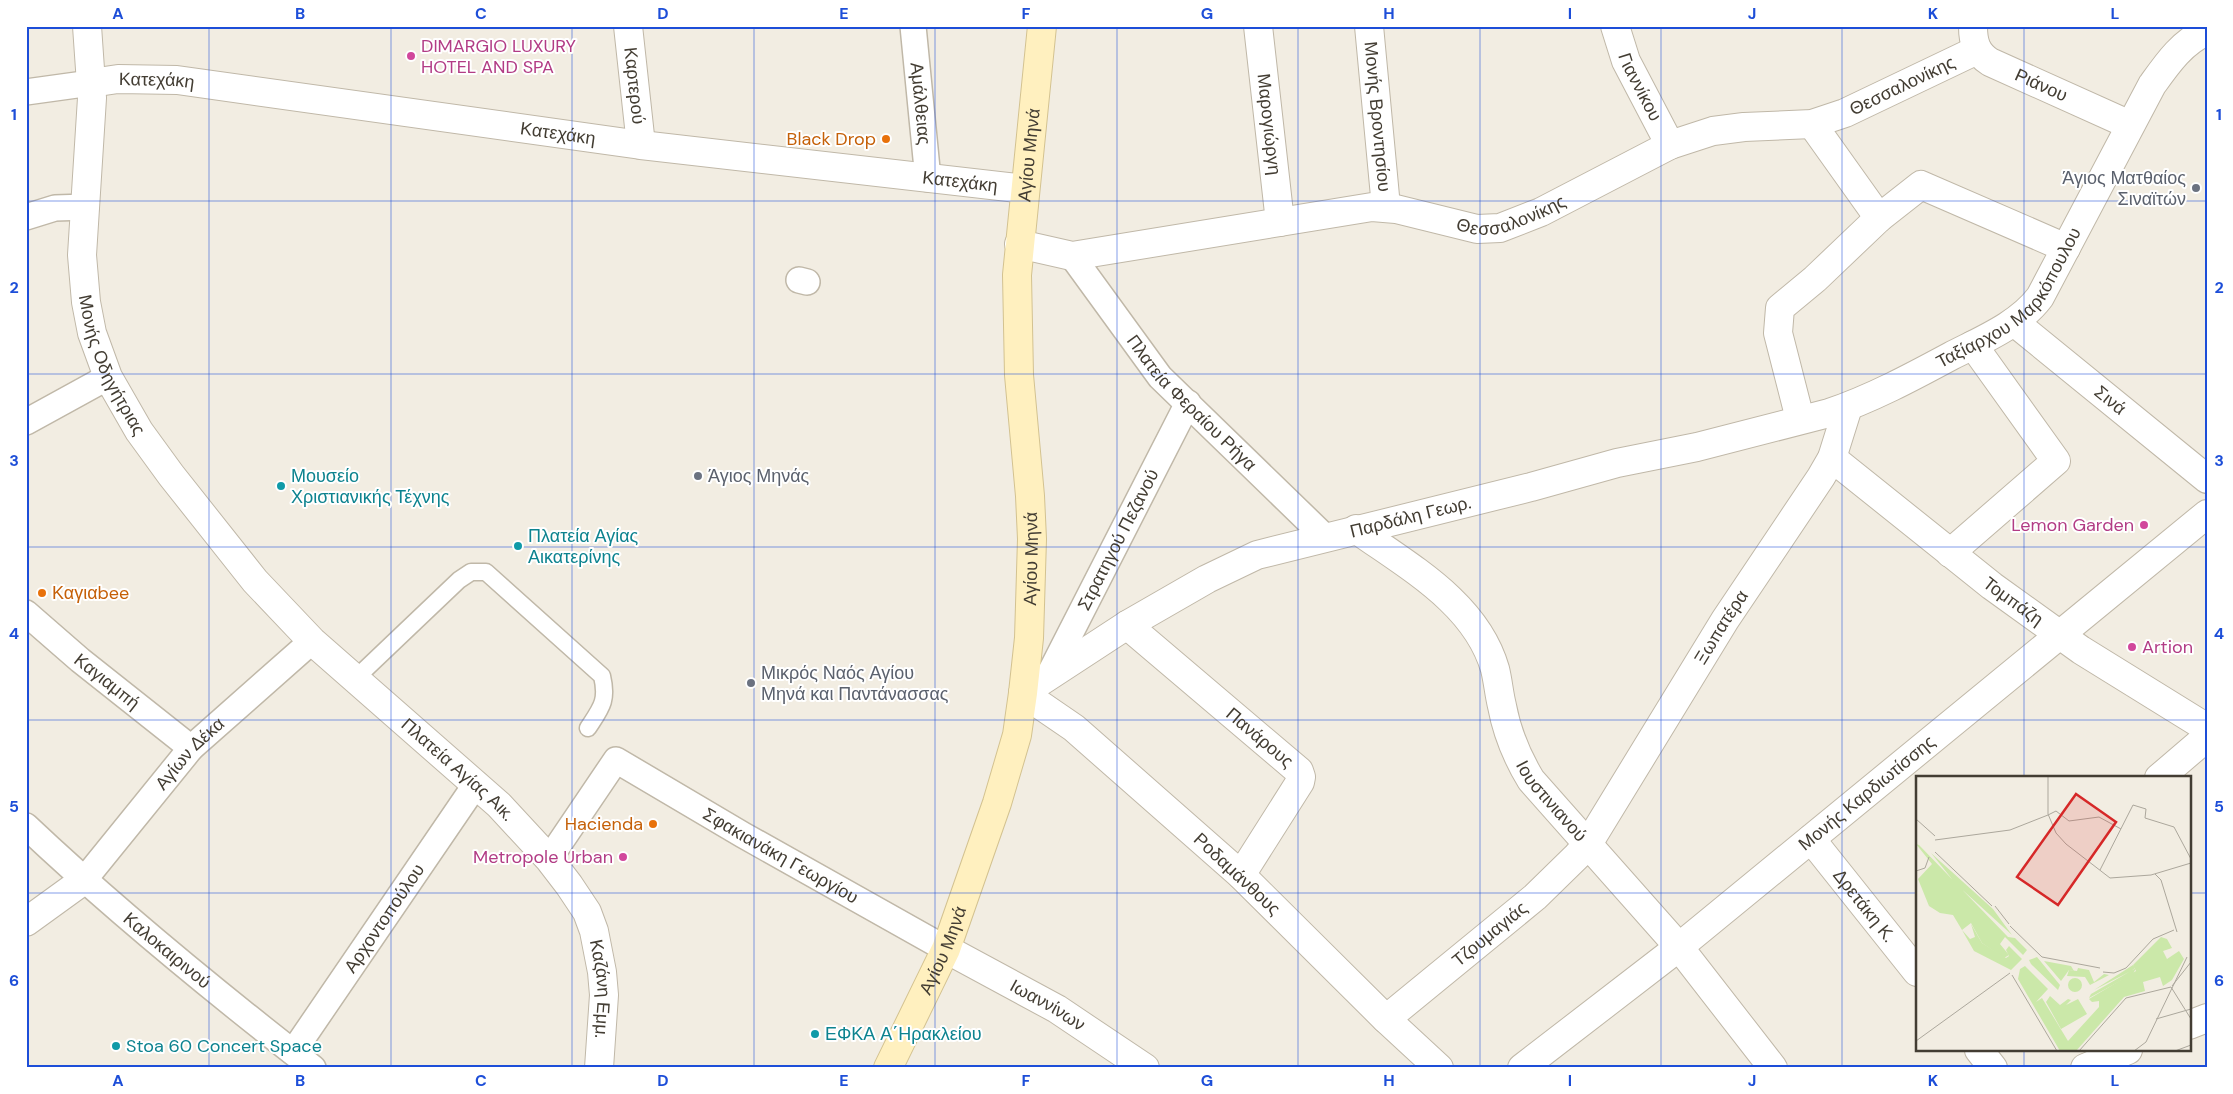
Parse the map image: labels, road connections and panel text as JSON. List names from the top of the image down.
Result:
{
  "streets": {
    "main road": ["Αγίου Μηνά"],
    "street": [
      "Κατεχάκη",
      "Θεσσαλονίκης",
      "Ριάνου",
      "Καρτερού",
      "Γιαννίκου",
      "Αμάλθειας",
      "Μονής Βροντησίου",
      "Μαρογιώργη",
      "Ταξίαρχου Μαρκόπουλου",
      "Μονής Οδηγήτριας",
      "Σινά",
      "Πλατεία Φεραίου Ρήγα",
      "Παρδάλη Γεωρ.",
      "Στρατηγού Πεζανού",
      "Τομπάζη",
      "Ξωπατέρα",
      "Καγιαμπή",
      "Πανάρους",
      "Αγίων Δέκα",
      "Πλατεία Αγίας Αικ.",
      "Μονής Καρδιωτίσσης",
      "Ιουστινιανού",
      "Σφακιανάκη Γεωργίου",
      "Ροδαμάνθους",
      "Δρετάκη Κ.",
      "Αρχοντοπούλου",
      "Τζουμαγιάς",
      "Καλοκαιρινού",
      "Καζάνη Εμμ.",
      "Ιωαννίνων"
    ]
  },
  "crossings": [
    ["Κατεχάκη", "Καρτερού"],
    ["Κατεχάκη", "Αμάλθειας"],
    ["Κατεχάκη", "Αγίου Μηνά"],
    ["Κατεχάκη", "Μονής Οδηγήτριας"],
    ["Θεσσαλονίκης", "Ριάνου"],
    ["Θεσσαλονίκης", "Γιαννίκου"],
    ["Θεσσαλονίκης", "Μονής Βροντησίου"],
    ["Θεσσαλονίκης", "Μαρογιώργη"],
    ["Θεσσαλονίκης", "Αγίου Μηνά"],
    ["Θεσσαλονίκης", "Πλατεία Φεραίου Ρήγα"],
    ["Ριάνου", "Ταξίαρχου Μαρκόπουλου"],
    ["Αγίου Μηνά", "Παρδάλη Γεωρ."],
    ["Αγίου Μηνά", "Σφακιανάκη Γεωργίου"],
    ["Αγίου Μηνά", "Ροδαμάνθους"],
    ["Αγίου Μηνά", "Ιωαννίνων"],
    ["Ταξίαρχου Μαρκόπουλου", "Σινά"],
    ["Ταξίαρχου Μαρκόπουλου", "Παρδάλη Γεωρ."],
    ["Ταξίαρχου Μαρκόπουλου", "Ξωπατέρα"],
    ["Μονής Οδηγήτριας", "Αγίων Δέκα"],
    ["Μονής Οδηγήτριας", "Πλατεία Αγίας Αικ."],
    ["Πλατεία Φεραίου Ρήγα", "Παρδάλη Γεωρ."],
    ["Πλατεία Φεραίου Ρήγα", "Στρατηγού Πεζανού"],
    ["Παρδάλη Γεωρ.", "Στρατηγού Πεζανού"],
    ["Παρδάλη Γεωρ.", "Ξωπατέρα"],
    ["Παρδάλη Γεωρ.", "Πανάρους"],
    ["Παρδάλη Γεωρ.", "Ιουστινιανού"],
    ["Παρδάλη Γεωρ.", "Ροδαμάνθους"],
    ["Τομπάζη", "Ξωπατέρα"],
    ["Τομπάζη", "Μονής Καρδιωτίσσης"],
    ["Ξωπατέρα", "Ιουστινιανού"],
    ["Ξωπατέρα", "Τζουμαγιάς"],
    ["Καγιαμπή", "Αγίων Δέκα"],
    ["Πανάρους", "Ροδαμάνθους"],
    ["Αγίων Δέκα", "Πλατεία Αγίας Αικ."],
    ["Αγίων Δέκα", "Καλοκαιρινού"],
    ["Πλατεία Αγίας Αικ.", "Σφακιανάκη Γεωργίου"],
    ["Πλατεία Αγίας Αικ.", "Αρχοντοπούλου"],
    ["Πλατεία Αγίας Αικ.", "Καζάνη Εμμ."],
    ["Μονής Καρδιωτίσσης", "Ιουστινιανού"],
    ["Μονής Καρδιωτίσσης", "Δρετάκη Κ."],
    ["Ιουστινιανού", "Τζουμαγιάς"],
    ["Σφακιανάκη Γεωργίου", "Ιωαννίνων"],
    ["Ροδαμάνθους", "Τζουμαγιάς"],
    ["Αρχοντοπούλου", "Καλοκαιρινού"]
  ],
  "places": [
    "DIMARGIO LUXURY HOTEL AND SPA",
    "Black Drop",
    "Άγιος Ματθαίος Σιναϊτών",
    "Άγιος Μηνάς",
    "Μουσείο Χριστιανικής Τέχνης",
    "Lemon Garden",
    "Πλατεία Αγίας Αικατερίνης",
    "Καγιαbee",
    "Artion",
    "Μικρός Ναός Αγίου Μηνά και Παντάνασσας",
    "Hacienda",
    "Metropole Urban",
    "ΕΦΚΑ Α΄Ηρακλείου",
    "Stoa 60 Concert Space"
  ],
  "grid": {
    "columns": [
      "A",
      "B",
      "C",
      "D",
      "E",
      "F",
      "G",
      "H",
      "I",
      "J",
      "K",
      "L"
    ],
    "rows": [
      "1",
      "2",
      "3",
      "4",
      "5",
      "6"
    ]
  }
}
